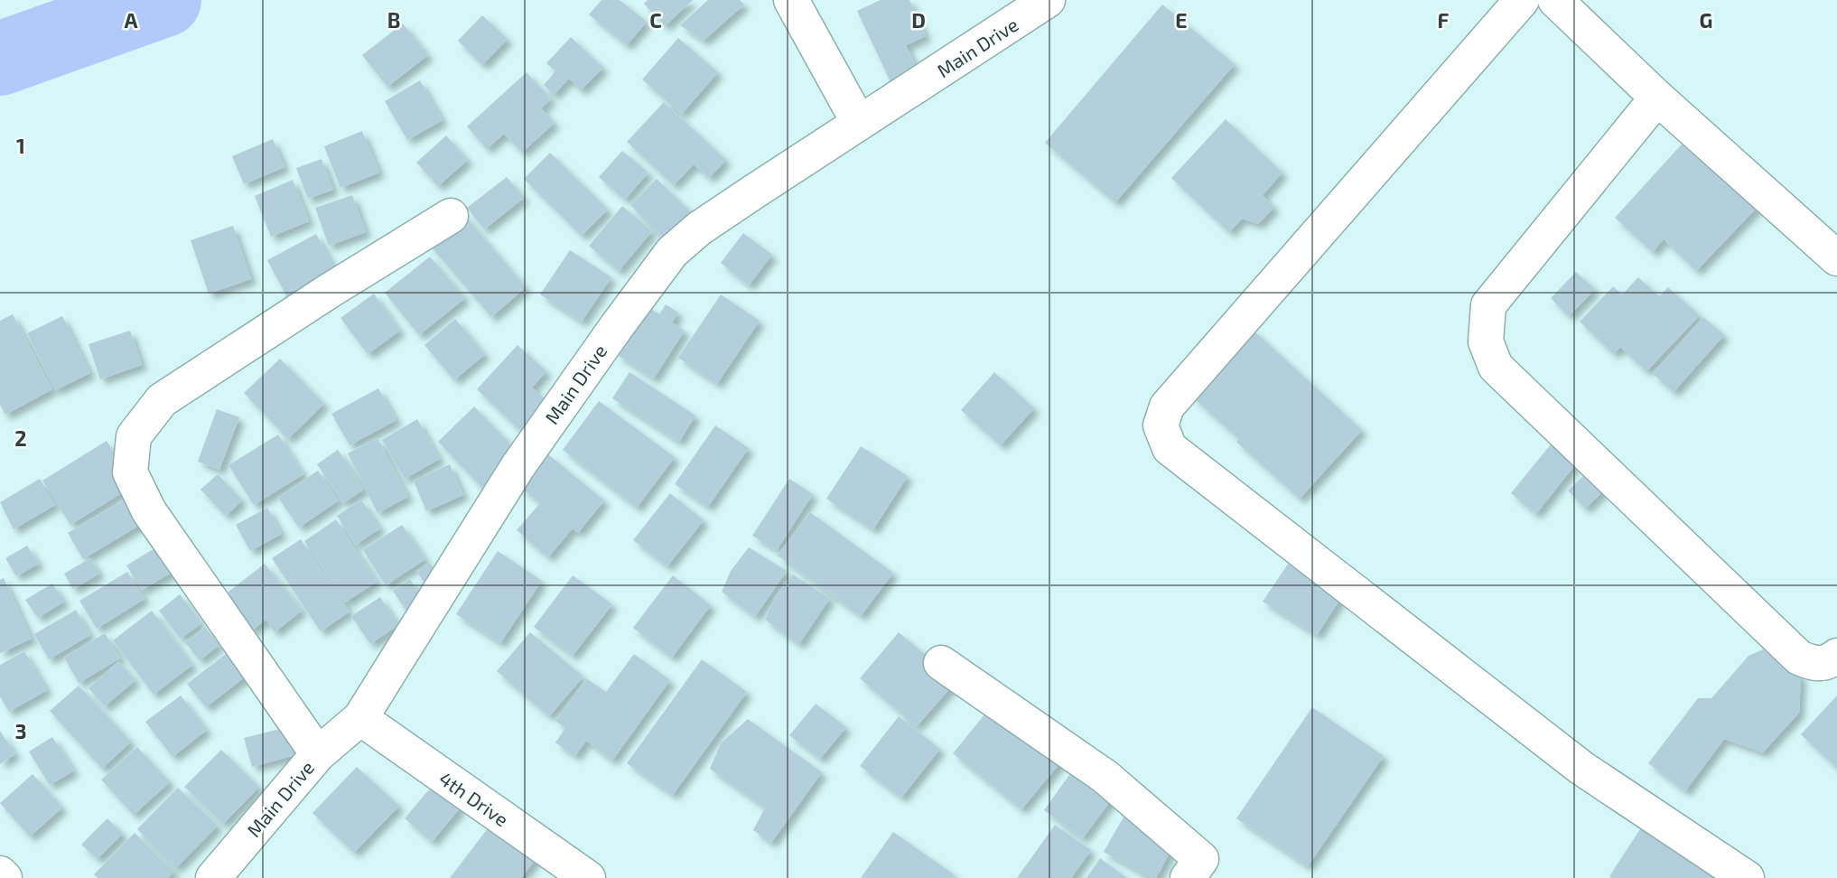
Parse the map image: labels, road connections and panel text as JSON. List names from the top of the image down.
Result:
{
  "streets": {
    "street": ["Main Drive", "4th Drive"]
  },
  "crossings": [
    ["Main Drive", "4th Drive"]
  ],
  "grid": {
    "columns": [
      "A",
      "B",
      "C",
      "D",
      "E",
      "F",
      "G"
    ],
    "rows": ["1", "2", "3"]
  }
}
